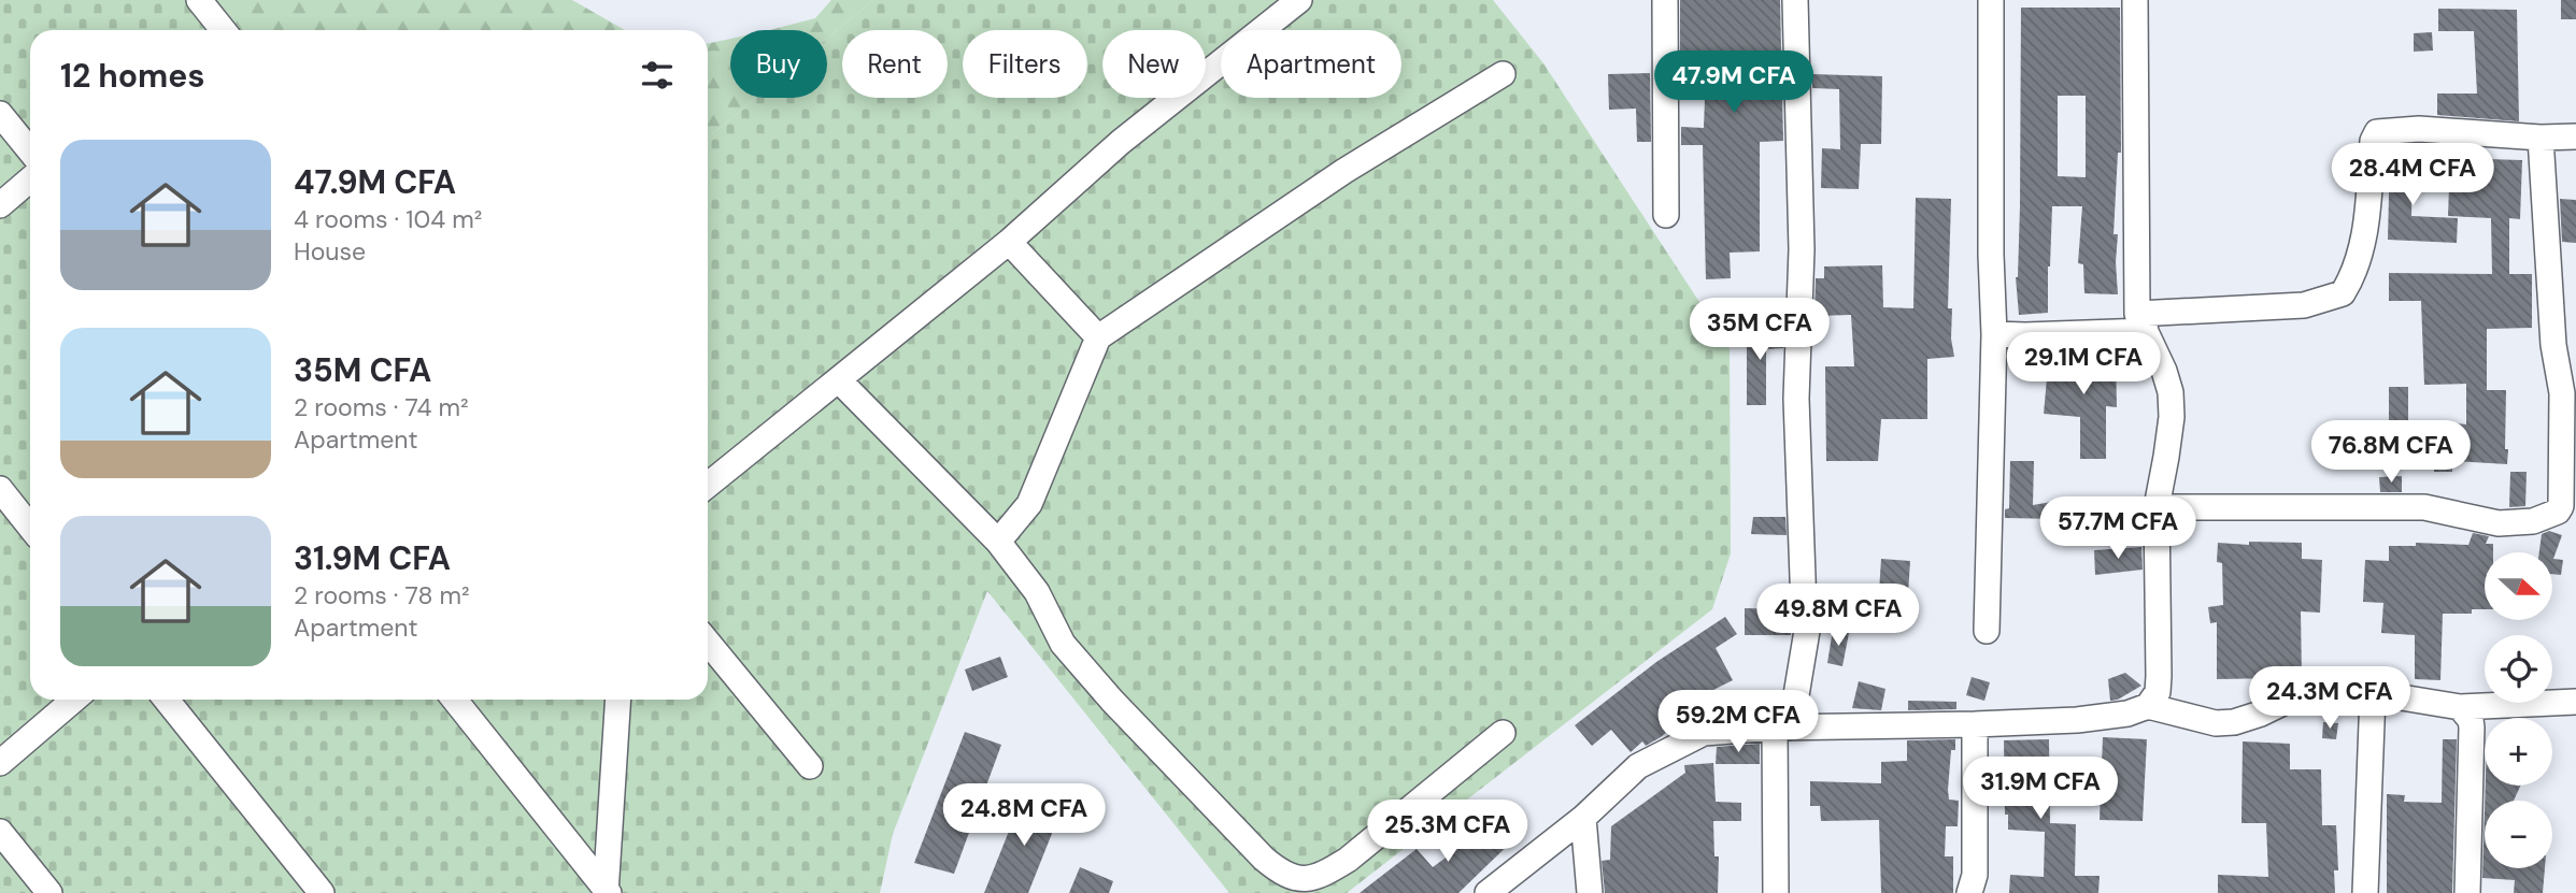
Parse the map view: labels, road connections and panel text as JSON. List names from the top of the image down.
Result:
{
  "north": "right",
  "page": {
    "chip": [
      "Buy",
      "Rent",
      "Filters",
      "New",
      "Apartment"
    ],
    "heading": "12 homes",
    "price": [
      "47.9M CFA",
      "28.4M CFA",
      "35M CFA",
      "29.1M CFA",
      "76.8M CFA",
      "57.7M CFA",
      "49.8M CFA",
      "24.3M CFA",
      "59.2M CFA",
      "31.9M CFA",
      "24.8M CFA",
      "25.3M CFA"
    ],
    "list": [
      {
        "name": "47.9M CFA",
        "note": "4 rooms · 104 m² · House"
      },
      {
        "name": "35M CFA",
        "note": "2 rooms · 74 m² · Apartment"
      },
      {
        "name": "31.9M CFA",
        "note": "2 rooms · 78 m² · Apartment"
      }
    ],
    "map_buttons": ["+", "−"]
  }
}
